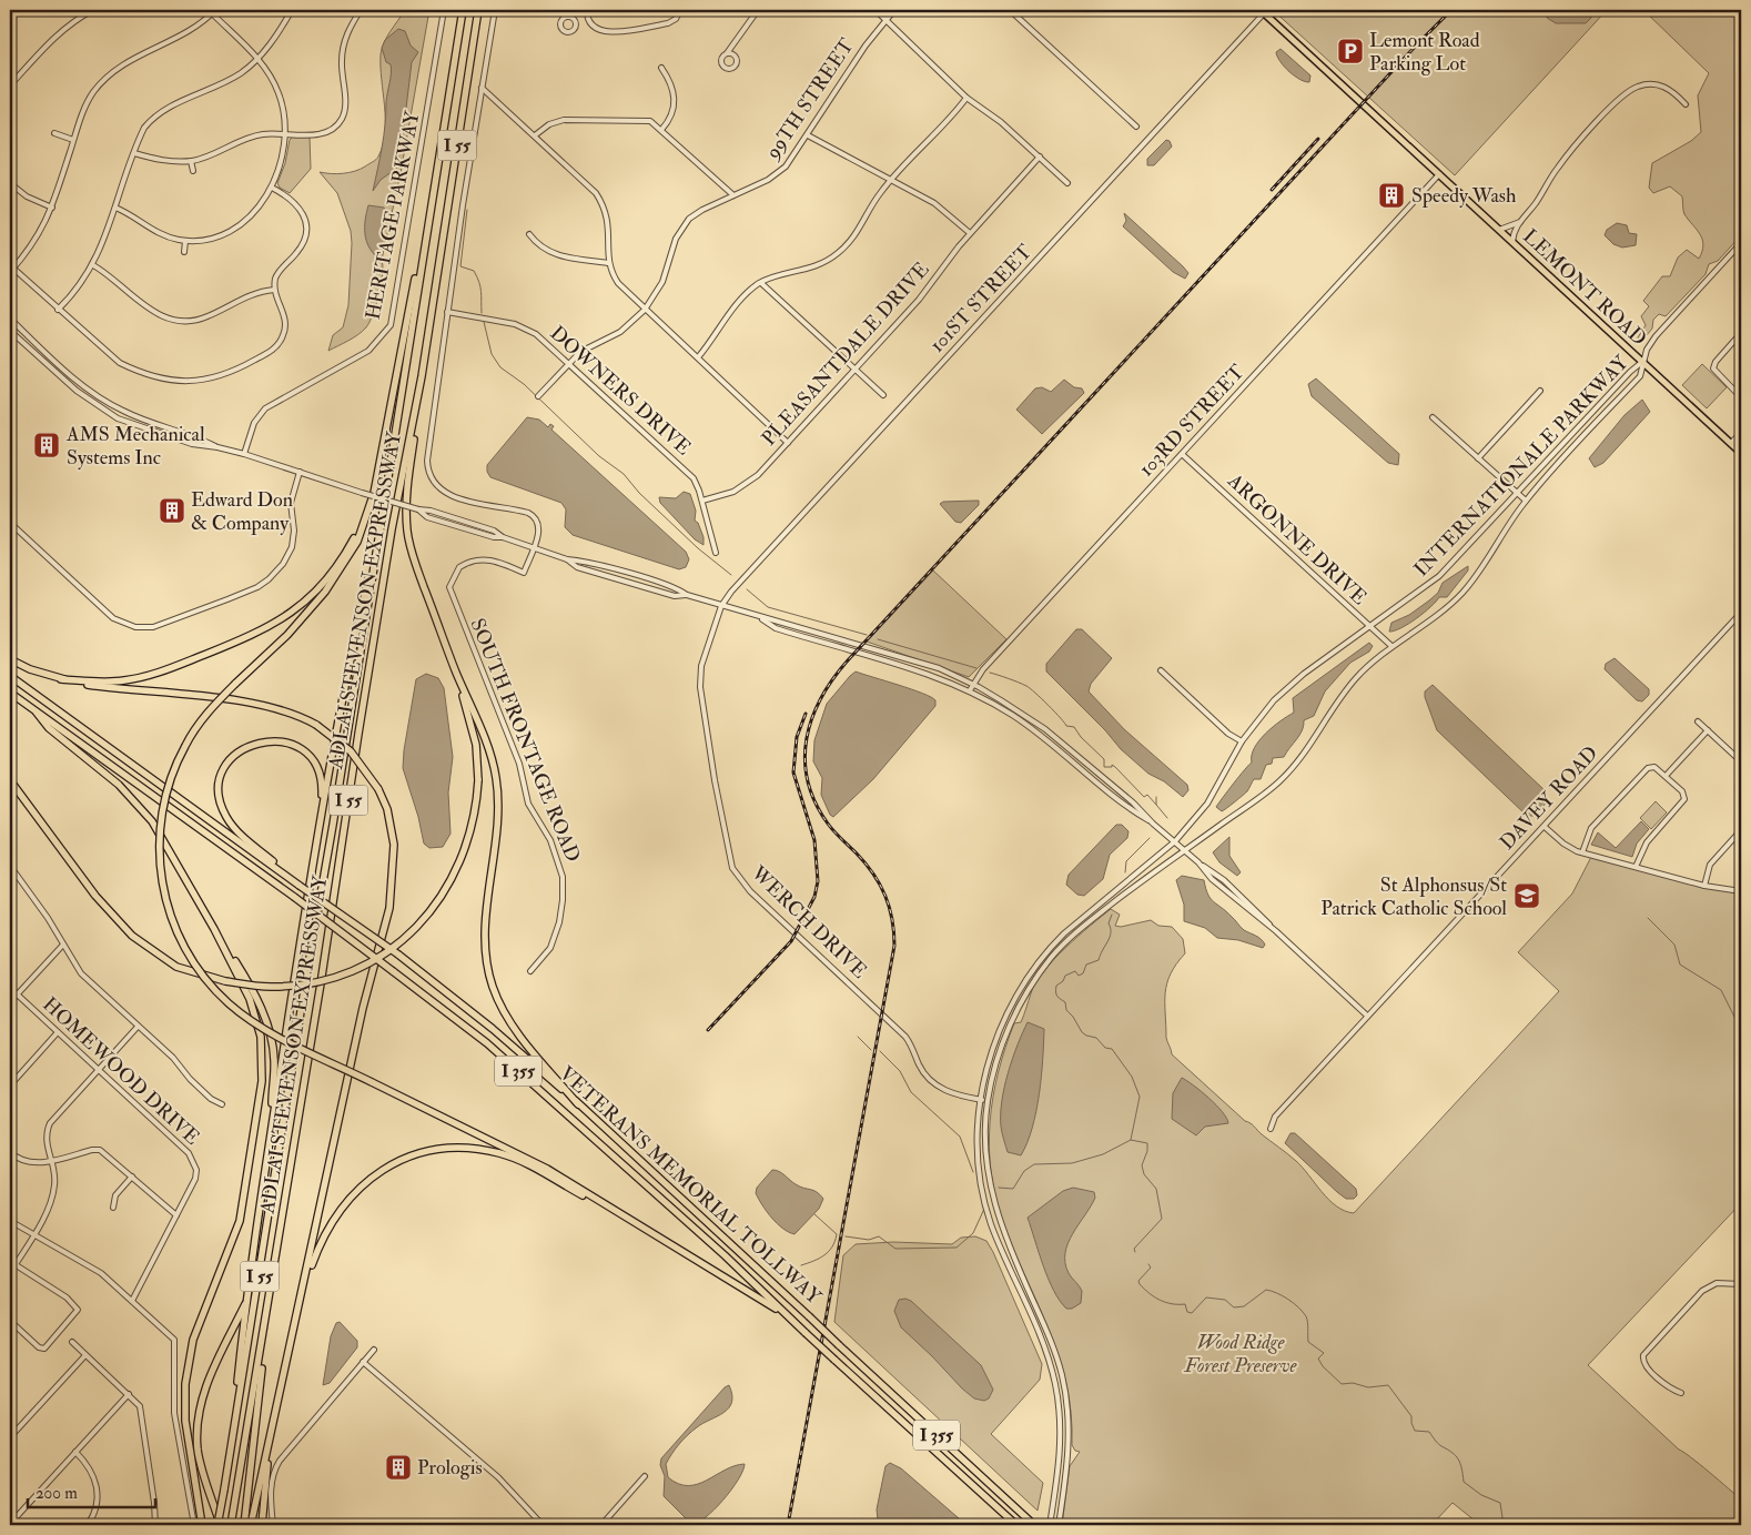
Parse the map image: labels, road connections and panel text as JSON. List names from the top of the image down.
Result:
{
  "streets": {
    "highway": [
      "I 55",
      "ADLAI STEVENSON EXPRESSWAY",
      "I 355",
      "VETERANS MEMORIAL TOLLWAY"
    ],
    "main road": ["LEMONT ROAD"],
    "street": [
      "99TH STREET",
      "HERITAGE PARKWAY",
      "101ST STREET",
      "PLEASANTDALE DRIVE",
      "DOWNERS DRIVE",
      "103RD STREET",
      "INTERNATIONALE PARKWAY",
      "ARGONNE DRIVE",
      "SOUTH FRONTAGE ROAD",
      "DAVEY ROAD",
      "WERCH DRIVE",
      "HOMEWOOD DRIVE"
    ]
  },
  "crossings": [
    ["99TH STREET", "DOWNERS DRIVE"],
    ["LEMONT ROAD", "101ST STREET"],
    ["LEMONT ROAD", "103RD STREET"],
    ["LEMONT ROAD", "INTERNATIONALE PARKWAY"],
    ["101ST STREET", "WERCH DRIVE"],
    ["PLEASANTDALE DRIVE", "DOWNERS DRIVE"],
    ["DOWNERS DRIVE", "SOUTH FRONTAGE ROAD"],
    ["103RD STREET", "ARGONNE DRIVE"],
    ["INTERNATIONALE PARKWAY", "ARGONNE DRIVE"],
    ["INTERNATIONALE PARKWAY", "WERCH DRIVE"]
  ],
  "parks": ["Wood Ridge Forest Preserve"],
  "places": {
    "parking": ["Lemont Road Parking Lot"],
    "building": [
      "Speedy Wash",
      "AMS Mechanical Systems Inc",
      "Edward Don & Company",
      "Prologis"
    ],
    "school or university": ["St Alphonsus/St Patrick Catholic School"]
  },
  "scale_bar": "200 m"
}
